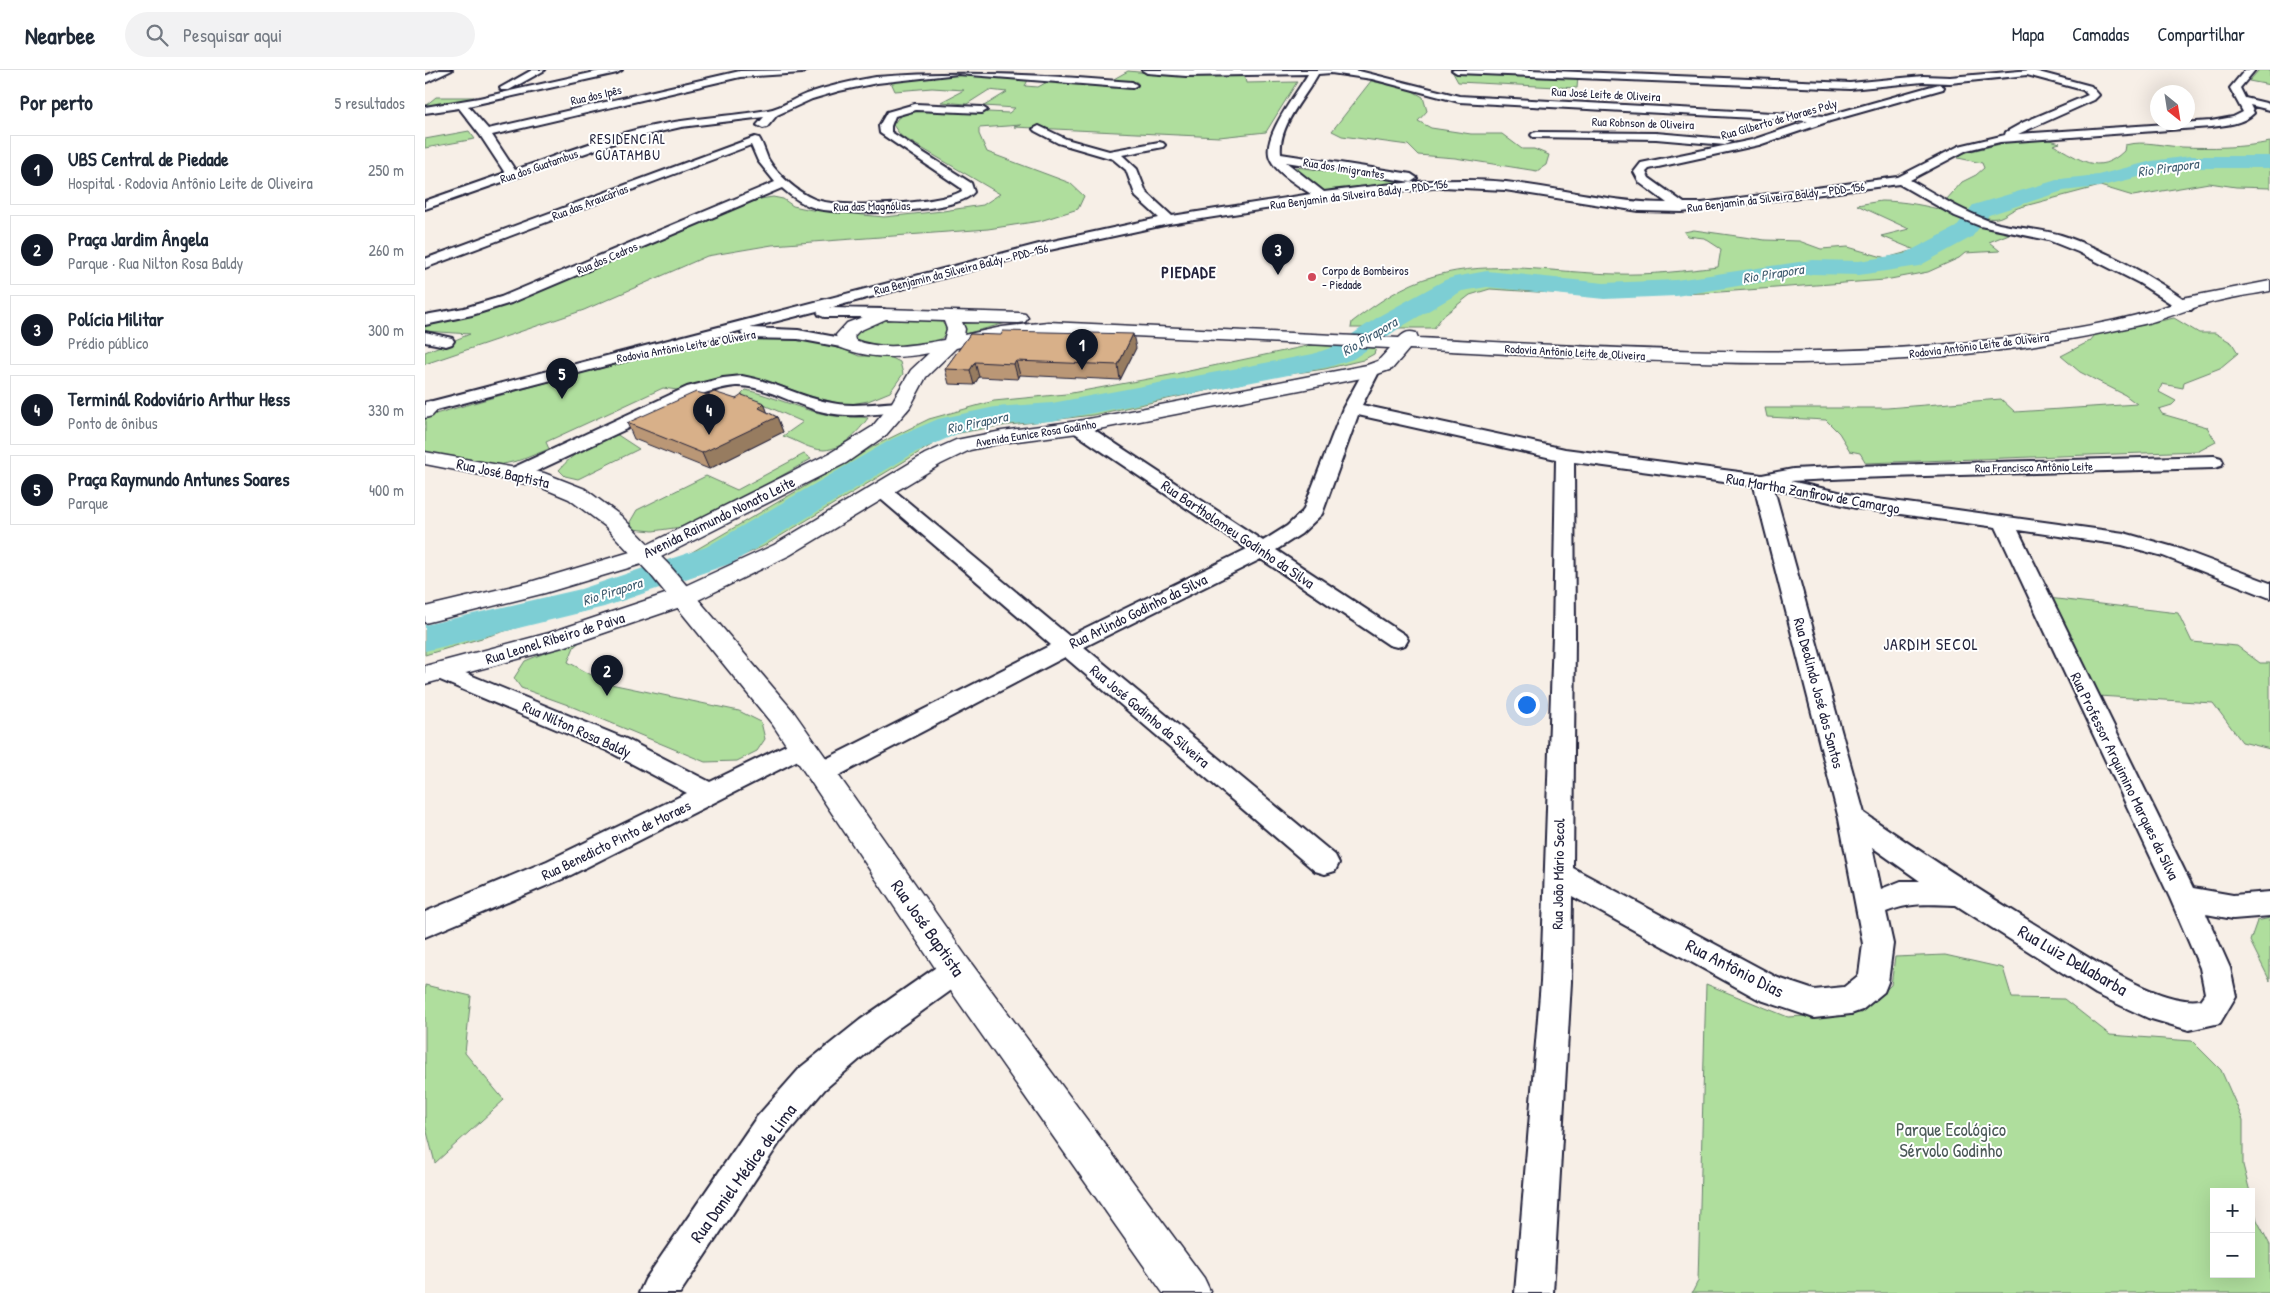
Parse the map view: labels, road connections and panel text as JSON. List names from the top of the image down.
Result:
{
  "streets": {
    "main road": [
      "Rodovia Antônio Leite de Oliveira",
      "Avenida Eunice Rosa Godinho",
      "Rua José Baptista",
      "Avenida Raimundo Nonato Leite",
      "Rua Leonel Ribeiro de Paiva"
    ],
    "street": [
      "Rua José Leite de Oliveira",
      "Rua dos Ipês",
      "Rua Gilberto de Moraes Poly",
      "Rua Robnson de Oliveira",
      "Rua dos Guatambus",
      "Rua dos Imigrantes",
      "Rua Benjamin da Silveira Baldy - PDD-156",
      "Rua das Araucárias",
      "Rua das Magnólias",
      "Rua dos Cedros",
      "Rua Francisco Antônio Leite",
      "Rua Martha Zanfirow de Camargo",
      "Rua Bartholomeu Godinho da Silva",
      "Rua Arlindo Godinho da Silva",
      "Rua Deolindo José dos Santos",
      "Rua José Godinho da Silveira",
      "Rua Nilton Rosa Baldy",
      "Rua Professor Arquimino Marques da Silva",
      "Rua Benedicto Pinto de Moraes",
      "Rua João Mário Secol",
      "Rua Luiz Dellabarba",
      "Rua Antônio Dias",
      "Rua Daniel Médice de Lima"
    ]
  },
  "crossings": [
    ["Rua José Leite de Oliveira", "Rua Gilberto de Moraes Poly"],
    ["Rua Gilberto de Moraes Poly", "Rua Robnson de Oliveira"],
    ["Rua Gilberto de Moraes Poly", "Rua Benjamin da Silveira Baldy - PDD-156"],
    ["Rua dos Imigrantes", "Rua Benjamin da Silveira Baldy - PDD-156"],
    ["Rua Benjamin da Silveira Baldy - PDD-156", "Rodovia Antônio Leite de Oliveira"],
    ["Rua das Araucárias", "Rua das Magnólias"],
    ["Rua das Magnólias", "Rua dos Cedros"],
    ["Rodovia Antônio Leite de Oliveira", "Avenida Eunice Rosa Godinho"],
    ["Rodovia Antônio Leite de Oliveira", "Avenida Raimundo Nonato Leite"],
    ["Avenida Eunice Rosa Godinho", "Rua José Baptista"],
    ["Avenida Eunice Rosa Godinho", "Avenida Raimundo Nonato Leite"],
    ["Avenida Eunice Rosa Godinho", "Rua Bartholomeu Godinho da Silva"],
    ["Avenida Eunice Rosa Godinho", "Rua Arlindo Godinho da Silva"],
    ["Avenida Eunice Rosa Godinho", "Rua Leonel Ribeiro de Paiva"],
    ["Avenida Eunice Rosa Godinho", "Rua José Godinho da Silveira"],
    ["Rua Francisco Antônio Leite", "Rua Martha Zanfirow de Camargo"],
    ["Rua Francisco Antônio Leite", "Rua Deolindo José dos Santos"],
    ["Rua José Baptista", "Avenida Raimundo Nonato Leite"],
    ["Rua José Baptista", "Rua Arlindo Godinho da Silva"],
    ["Rua José Baptista", "Rua Leonel Ribeiro de Paiva"],
    ["Rua José Baptista", "Rua Benedicto Pinto de Moraes"],
    ["Rua José Baptista", "Rua Daniel Médice de Lima"],
    ["Rua Martha Zanfirow de Camargo", "Rua Arlindo Godinho da Silva"],
    ["Rua Martha Zanfirow de Camargo", "Rua Deolindo José dos Santos"],
    ["Rua Martha Zanfirow de Camargo", "Rua Professor Arquimino Marques da Silva"],
    ["Rua Martha Zanfirow de Camargo", "Rua João Mário Secol"],
    ["Avenida Raimundo Nonato Leite", "Rua Leonel Ribeiro de Paiva"],
    ["Rua Bartholomeu Godinho da Silva", "Rua Arlindo Godinho da Silva"],
    ["Rua Arlindo Godinho da Silva", "Rua José Godinho da Silveira"],
    ["Rua Arlindo Godinho da Silva", "Rua Benedicto Pinto de Moraes"],
    ["Rua Leonel Ribeiro de Paiva", "Rua Nilton Rosa Baldy"],
    ["Rua Deolindo José dos Santos", "Rua Luiz Dellabarba"],
    ["Rua Deolindo José dos Santos", "Rua Antônio Dias"],
    ["Rua Nilton Rosa Baldy", "Rua Benedicto Pinto de Moraes"],
    ["Rua Professor Arquimino Marques da Silva", "Rua Luiz Dellabarba"],
    ["Rua João Mário Secol", "Rua Antônio Dias"],
    ["Rua Luiz Dellabarba", "Rua Antônio Dias"]
  ],
  "districts": ["RESIDENCIAL GUATAMBU", "PIEDADE", "JARDIM SECOL"],
  "water": ["Rio Pirapora"],
  "parks": ["Parque Ecológico Sérvolo Godinho"],
  "places": ["Corpo de Bombeiros - Piedade"],
  "north": "bottom right",
  "page": {
    "header": "Nearbee",
    "search": "Pesquisar aqui",
    "nav": ["Mapa", "Camadas", "Compartilhar"],
    "heading": ["Por perto", "5 resultados"],
    "list": [
      {
        "mark": "1",
        "name": "UBS Central de Piedade",
        "note": "Hospital · Rodovia Antônio Leite de Oliveira",
        "value": "250 m"
      },
      {
        "mark": "2",
        "name": "Praça Jardim Ângela",
        "note": "Parque · Rua Nilton Rosa Baldy",
        "value": "260 m"
      },
      {
        "mark": "3",
        "name": "Polícia Militar",
        "note": "Prédio público",
        "value": "300 m"
      },
      {
        "mark": "4",
        "name": "Terminál Rodoviário Arthur Hess",
        "note": "Ponto de ônibus",
        "value": "330 m"
      },
      {
        "mark": "5",
        "name": "Praça Raymundo Antunes Soares",
        "note": "Parque",
        "value": "400 m"
      }
    ],
    "pins": [
      "3",
      "1",
      "5",
      "4",
      "2"
    ],
    "map_buttons": ["+", "−"]
  }
}
